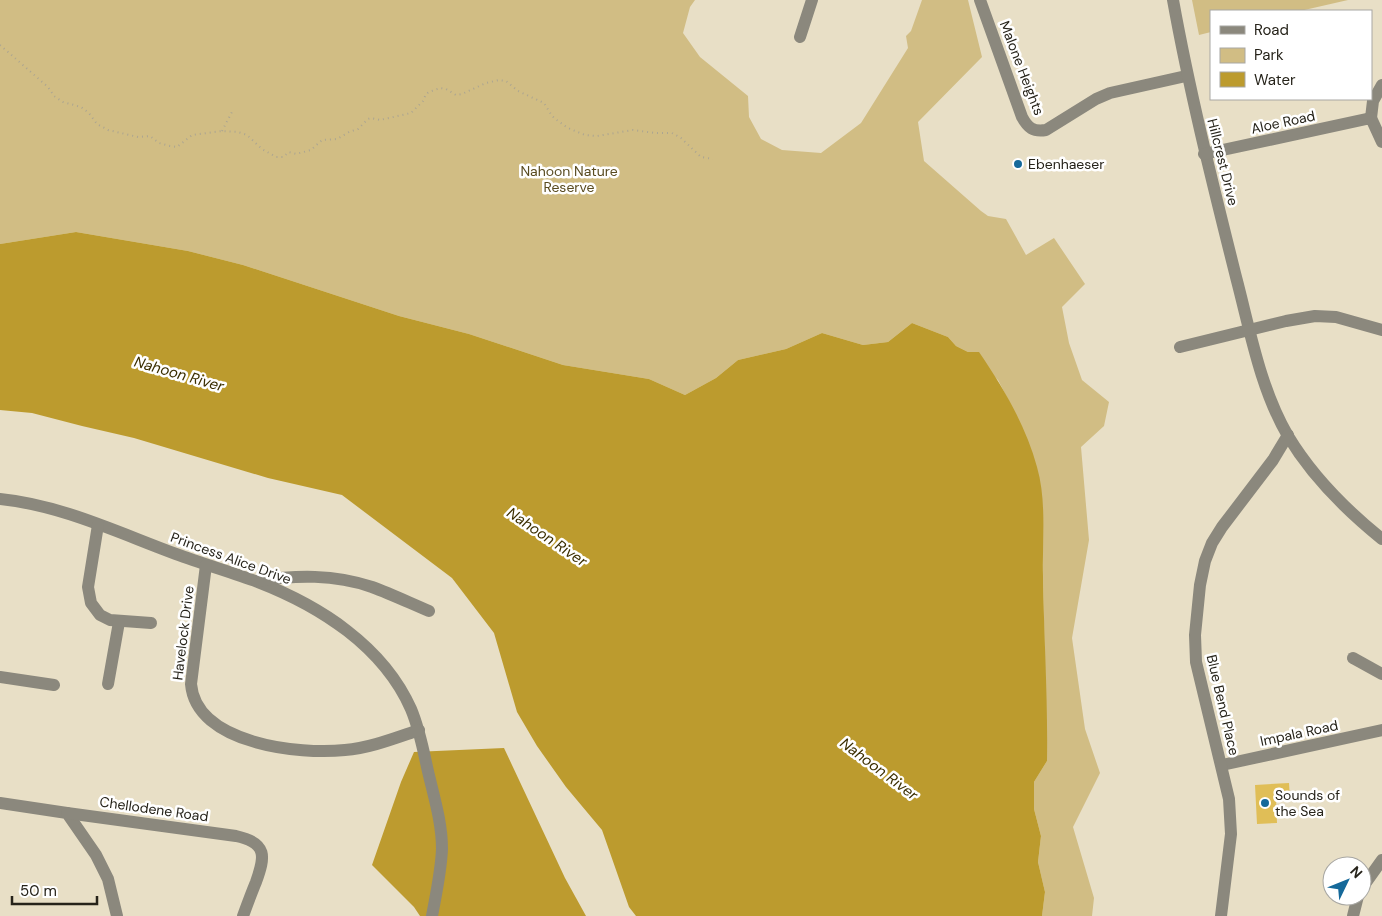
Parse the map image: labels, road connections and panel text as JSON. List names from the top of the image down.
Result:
{
  "streets": {
    "street": [
      "Malone Heights",
      "Aloe Road",
      "Hillcrest Drive",
      "Princess Alice Drive",
      "Havelock Drive",
      "Blue Bend Place",
      "Impala Road",
      "Chellodene Road"
    ]
  },
  "crossings": [
    ["Malone Heights", "Hillcrest Drive"],
    ["Aloe Road", "Hillcrest Drive"],
    ["Hillcrest Drive", "Blue Bend Place"],
    ["Princess Alice Drive", "Havelock Drive"],
    ["Blue Bend Place", "Impala Road"]
  ],
  "water": ["Nahoon River"],
  "parks": ["Nahoon Nature Reserve"],
  "places": ["Ebenhaeser", "Sounds of the Sea"],
  "legend": ["Road", "Park", "Water"],
  "scale_bar": "50 m",
  "north": "top right"
}
